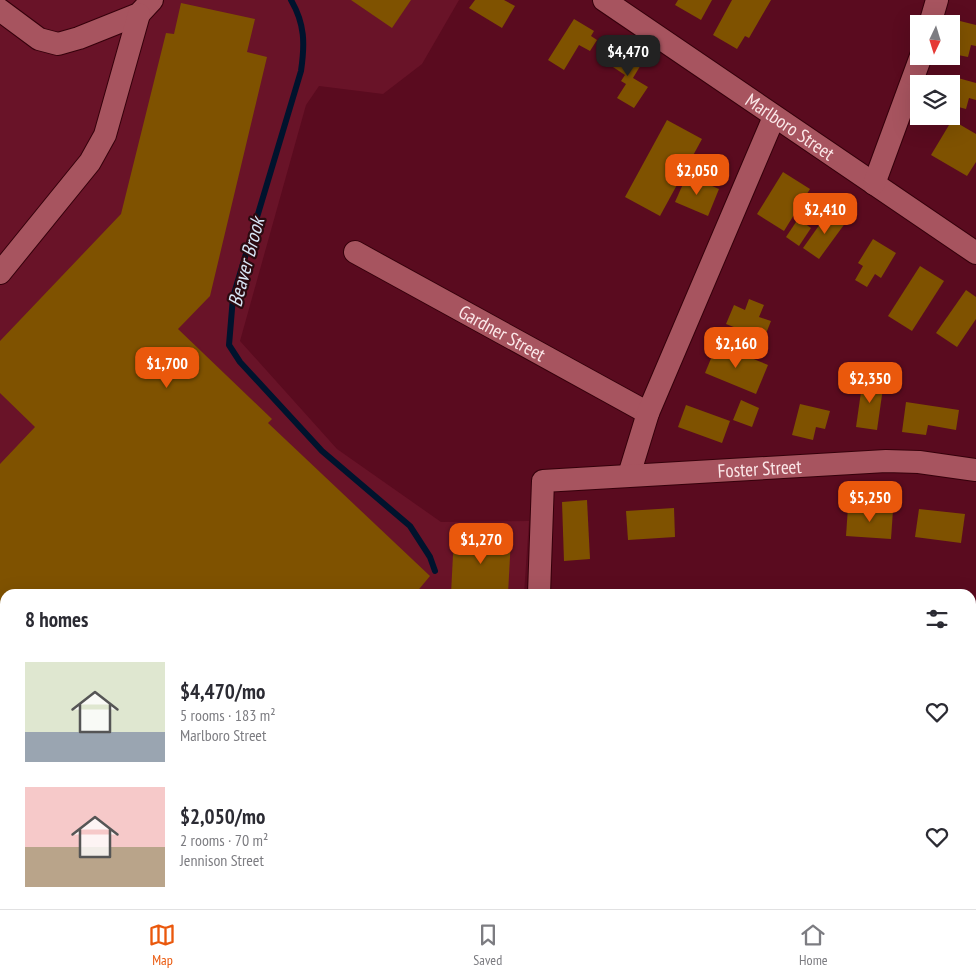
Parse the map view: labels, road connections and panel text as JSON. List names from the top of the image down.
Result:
{
  "streets": {
    "street": ["Marlboro Street", "Gardner Street", "Foster Street"]
  },
  "water": ["Beaver Brook"],
  "north": "bottom",
  "page": {
    "price": [
      "$4,470",
      "$2,050",
      "$2,410",
      "$2,160",
      "$1,700",
      "$2,350",
      "$5,250",
      "$1,270"
    ],
    "heading": "8 homes",
    "list": [
      {
        "name": "$4,470/mo",
        "note": "5 rooms · 183 m² · Marlboro Street"
      },
      {
        "name": "$2,050/mo",
        "note": "2 rooms · 70 m² · Jennison Street"
      }
    ],
    "tabs": ["Map", "Saved", "Home"]
  }
}
